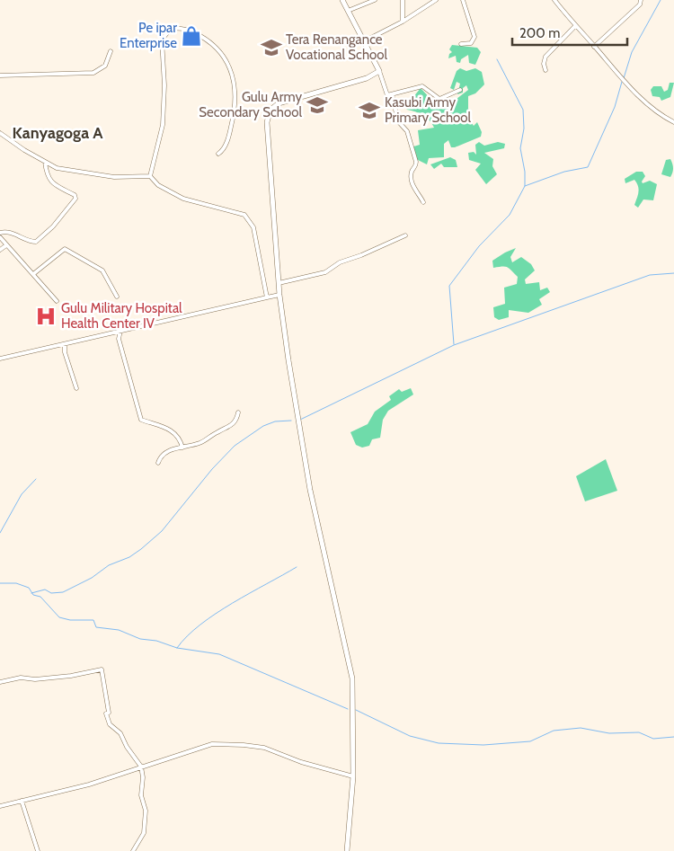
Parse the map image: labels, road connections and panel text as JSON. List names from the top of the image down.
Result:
{
  "districts": ["Kanyagoga A"],
  "places": {
    "shop": ["Pe ipar Enterprise"],
    "school or university": ["Tera Renangance Vocational School", "Gulu Army Secondary School", "Kasubi Army Primary School"],
    "hospital": ["Gulu Military Hospital Health Center IV"]
  },
  "scale_bar": "200 m"
}
